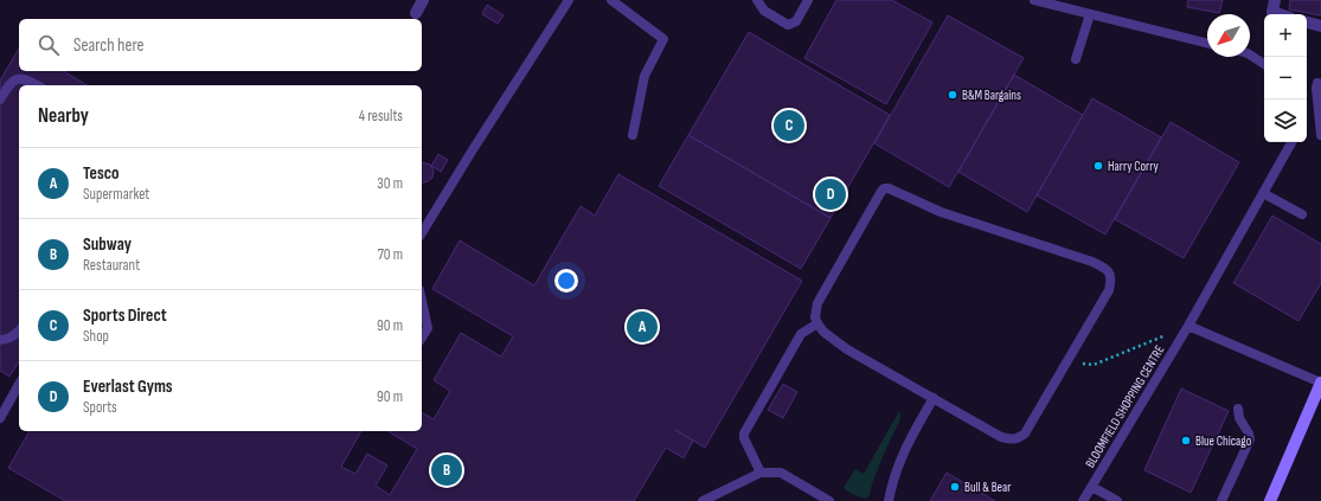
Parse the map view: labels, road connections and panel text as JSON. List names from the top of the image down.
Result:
{
  "streets": {
    "lane": ["BLOOMFIELD SHOPPING CENTRE"]
  },
  "places": [
    "B&M Bargains",
    "Harry Corry",
    "Blue Chicago",
    "Bull & Bear"
  ],
  "north": "bottom left",
  "page": {
    "map_buttons": ["+", "−"],
    "search": "Search here",
    "heading": ["Nearby", "4 results"],
    "pins": [
      "C",
      "D",
      "A",
      "B"
    ],
    "list": [
      {
        "mark": "A",
        "name": "Tesco",
        "note": "Supermarket",
        "value": "30 m"
      },
      {
        "mark": "B",
        "name": "Subway",
        "note": "Restaurant",
        "value": "70 m"
      },
      {
        "mark": "C",
        "name": "Sports Direct",
        "note": "Shop",
        "value": "90 m"
      },
      {
        "mark": "D",
        "name": "Everlast Gyms",
        "note": "Sports",
        "value": "90 m"
      }
    ]
  }
}
